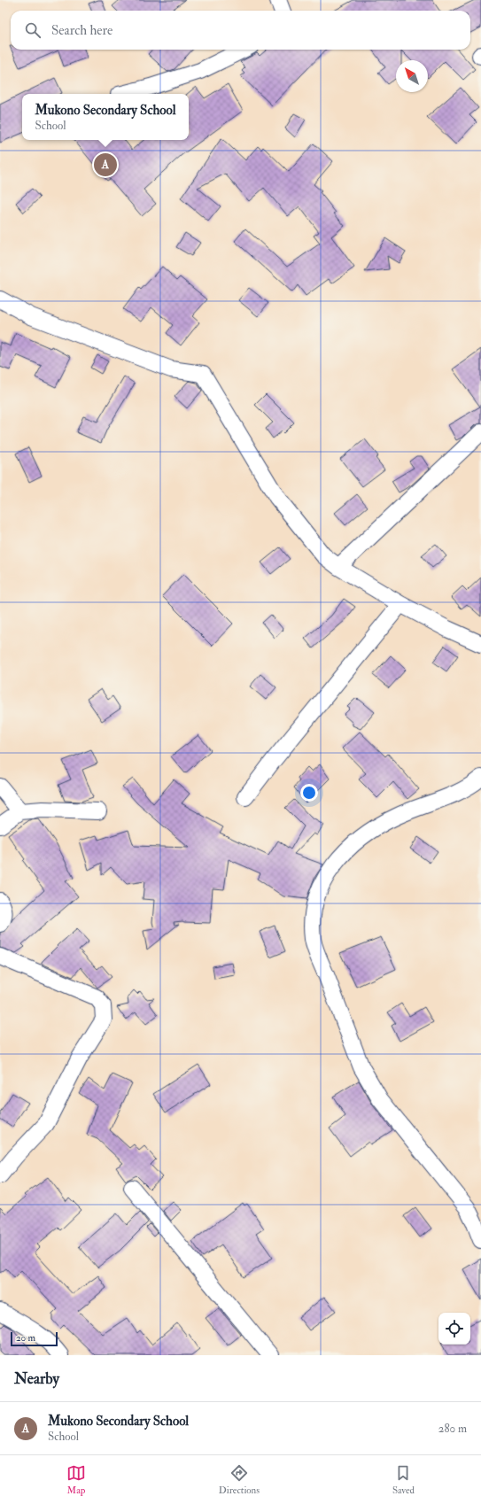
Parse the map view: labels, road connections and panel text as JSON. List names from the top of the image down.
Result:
{
  "scale_bar": "20 m",
  "north": "top left",
  "page": {
    "search": "Search here",
    "popup": ["Mukono Secondary School", "School"],
    "pins": "A",
    "scale": "20 m",
    "heading": "Nearby",
    "list": [
      {
        "mark": "A",
        "name": "Mukono Secondary School",
        "note": "School",
        "value": "280 m"
      }
    ],
    "nav": ["Map", "Directions", "Saved"]
  }
}
